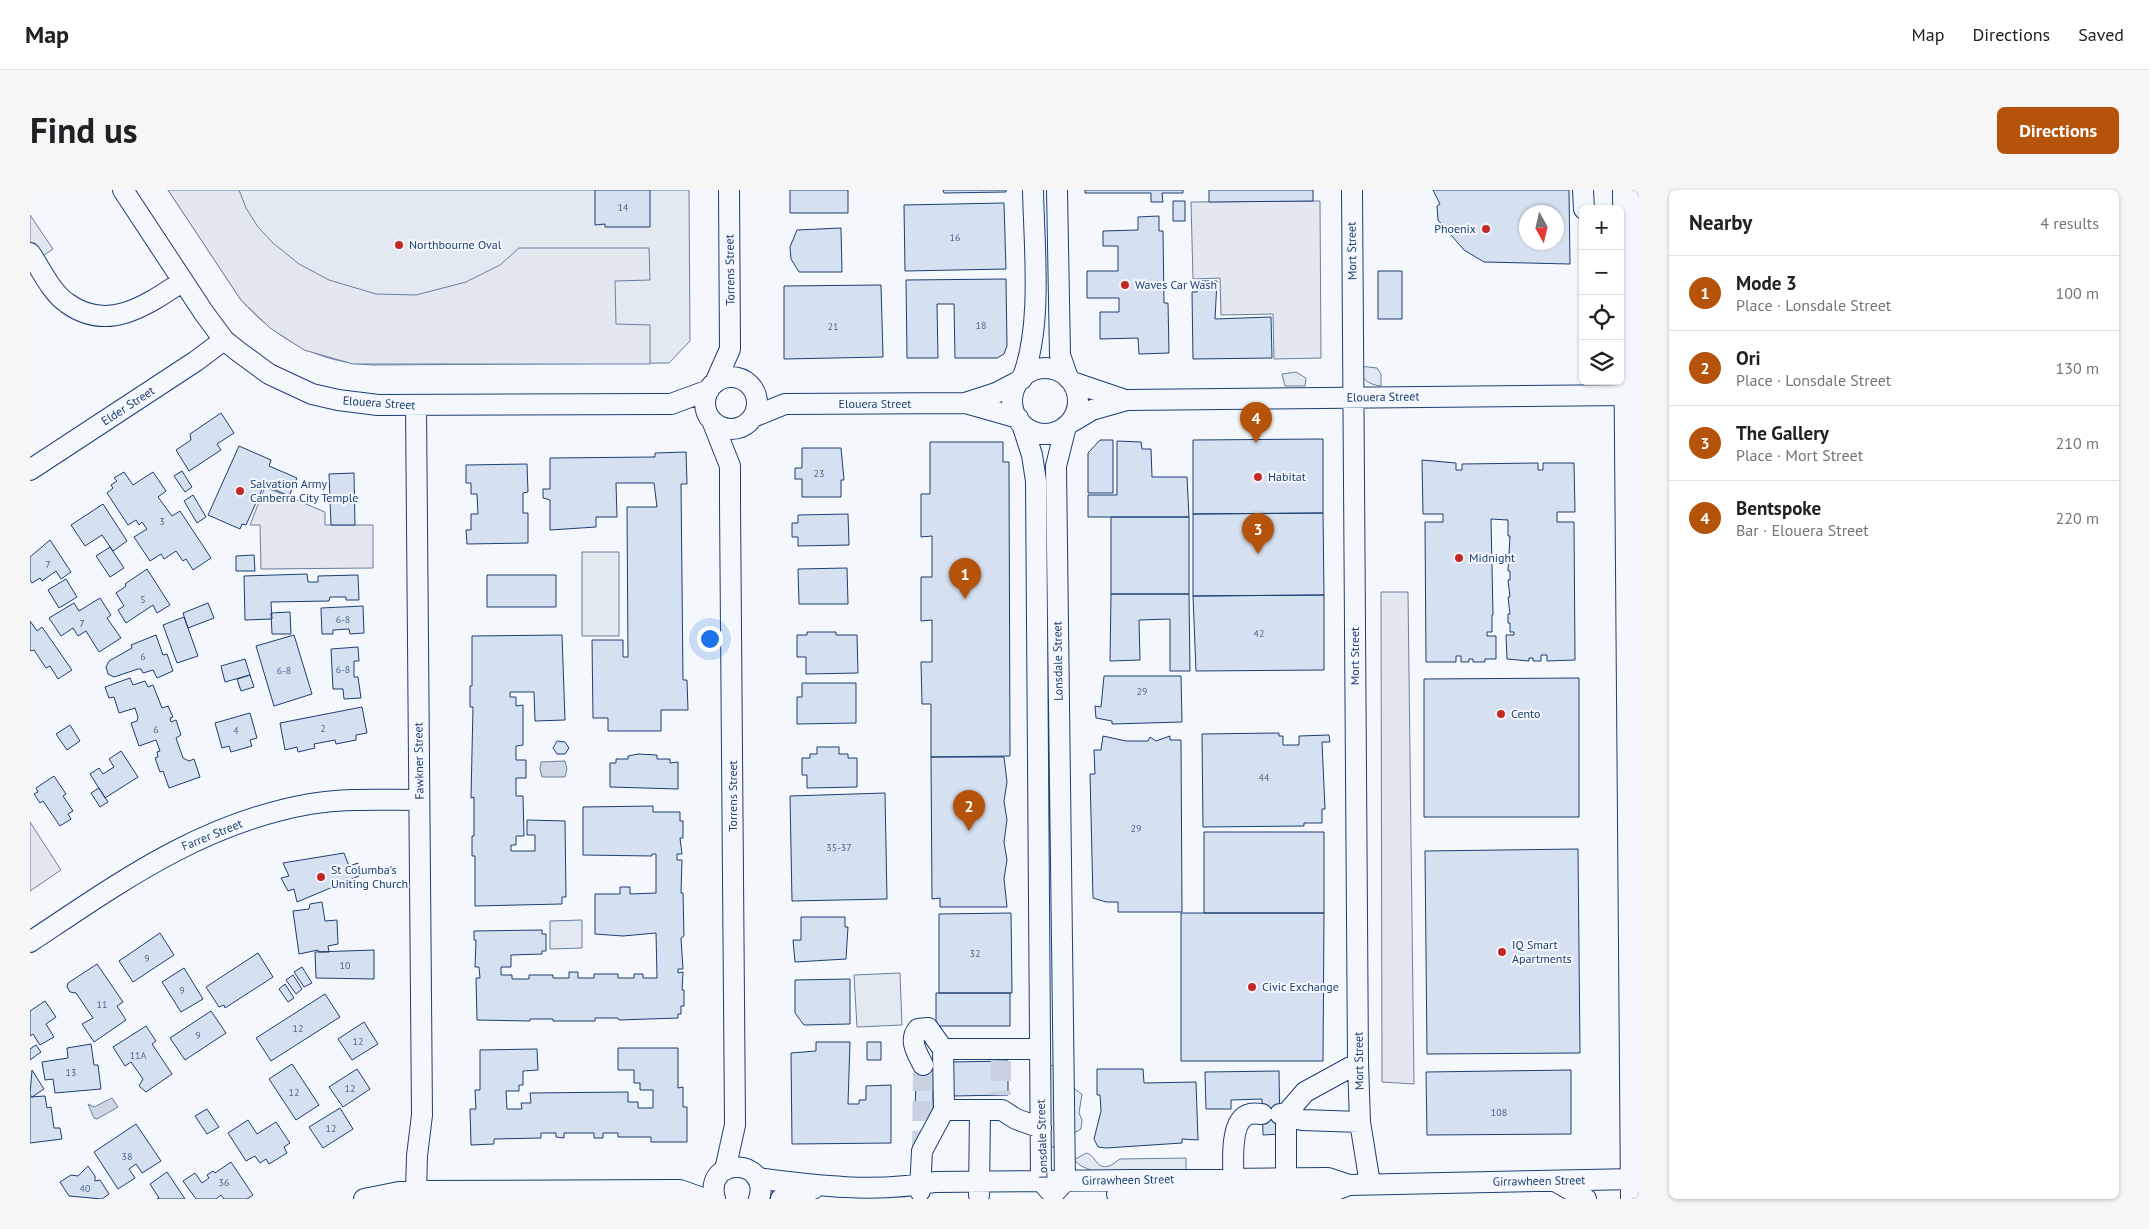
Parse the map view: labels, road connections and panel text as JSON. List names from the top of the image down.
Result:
{
  "streets": {
    "street": [
      "Mort Street",
      "Torrens Street",
      "Elouera Street",
      "Elder Street",
      "Lonsdale Street",
      "Fawkner Street",
      "Farrer Street",
      "Girrawheen Street"
    ]
  },
  "crossings": [
    ["Mort Street", "Elouera Street"],
    ["Mort Street", "Girrawheen Street"],
    ["Torrens Street", "Elouera Street"],
    ["Torrens Street", "Girrawheen Street"],
    ["Elouera Street", "Elder Street"],
    ["Elouera Street", "Lonsdale Street"],
    ["Elouera Street", "Fawkner Street"],
    ["Lonsdale Street", "Girrawheen Street"],
    ["Fawkner Street", "Farrer Street"]
  ],
  "places": [
    "Phoenix",
    "Northbourne Oval",
    "Waves Car Wash",
    "Habitat",
    "Salvation Army Canberra City Temple",
    "Midnight",
    "Cento",
    "St Columba's Uniting Church",
    "IQ Smart Apartments",
    "Civic Exchange"
  ],
  "house_numbers": [
    "14",
    "16",
    "18",
    "21",
    "23",
    "3",
    "7",
    "5",
    "6-8",
    "7",
    "42",
    "6",
    "6-8",
    "6-8",
    "29",
    "2",
    "6",
    "4",
    "44",
    "29",
    "35-37",
    "32",
    "9",
    "10",
    "9",
    "11",
    "12",
    "9",
    "12",
    "11A",
    "13",
    "12",
    "12",
    "108",
    "12",
    "38",
    "36",
    "40"
  ],
  "north": "bottom",
  "page": {
    "header": "Map",
    "nav": ["Map", "Directions", "Saved"],
    "title": "Find us",
    "buttons": "Directions",
    "heading": ["Nearby", "4 results"],
    "map_buttons": ["+", "−"],
    "list": [
      {
        "mark": "1",
        "name": "Mode 3",
        "note": "Place · Lonsdale Street",
        "value": "100 m"
      },
      {
        "mark": "2",
        "name": "Ori",
        "note": "Place · Lonsdale Street",
        "value": "130 m"
      },
      {
        "mark": "3",
        "name": "The Gallery",
        "note": "Place · Mort Street",
        "value": "210 m"
      },
      {
        "mark": "4",
        "name": "Bentspoke",
        "note": "Bar · Elouera Street",
        "value": "220 m"
      }
    ],
    "pins": [
      "4",
      "3",
      "1",
      "2"
    ]
  }
}
